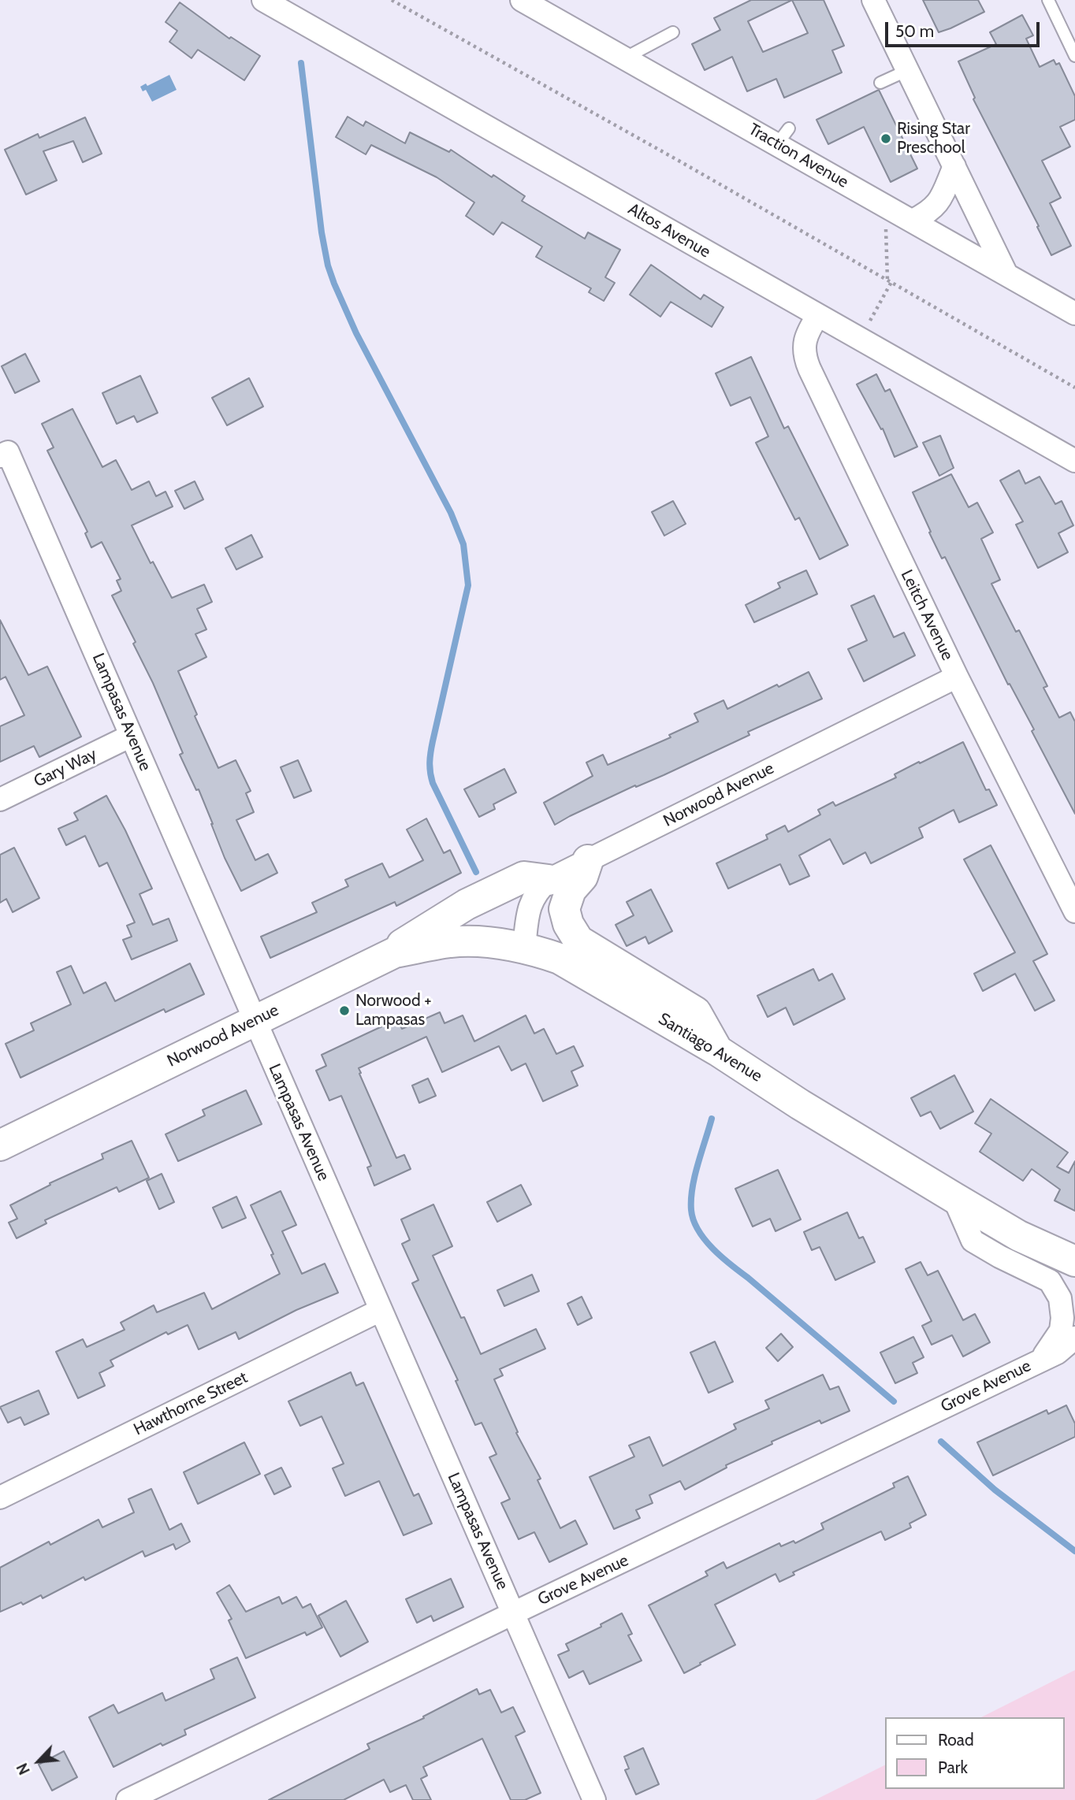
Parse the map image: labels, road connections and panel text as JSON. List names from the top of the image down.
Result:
{
  "streets": {
    "main road": ["Norwood Avenue", "Santiago Avenue"],
    "street": [
      "Traction Avenue",
      "Altos Avenue",
      "Leitch Avenue",
      "Lampasas Avenue",
      "Gary Way",
      "Grove Avenue",
      "Hawthorne Street"
    ]
  },
  "crossings": [
    ["Altos Avenue", "Leitch Avenue"],
    ["Leitch Avenue", "Norwood Avenue"],
    ["Lampasas Avenue", "Gary Way"],
    ["Lampasas Avenue", "Norwood Avenue"],
    ["Lampasas Avenue", "Grove Avenue"],
    ["Lampasas Avenue", "Hawthorne Street"],
    ["Norwood Avenue", "Santiago Avenue"]
  ],
  "places": ["Rising Star Preschool", "Norwood + Lampasas"],
  "legend": ["Road", "Park"],
  "scale_bar": "50 m",
  "north": "bottom left"
}
